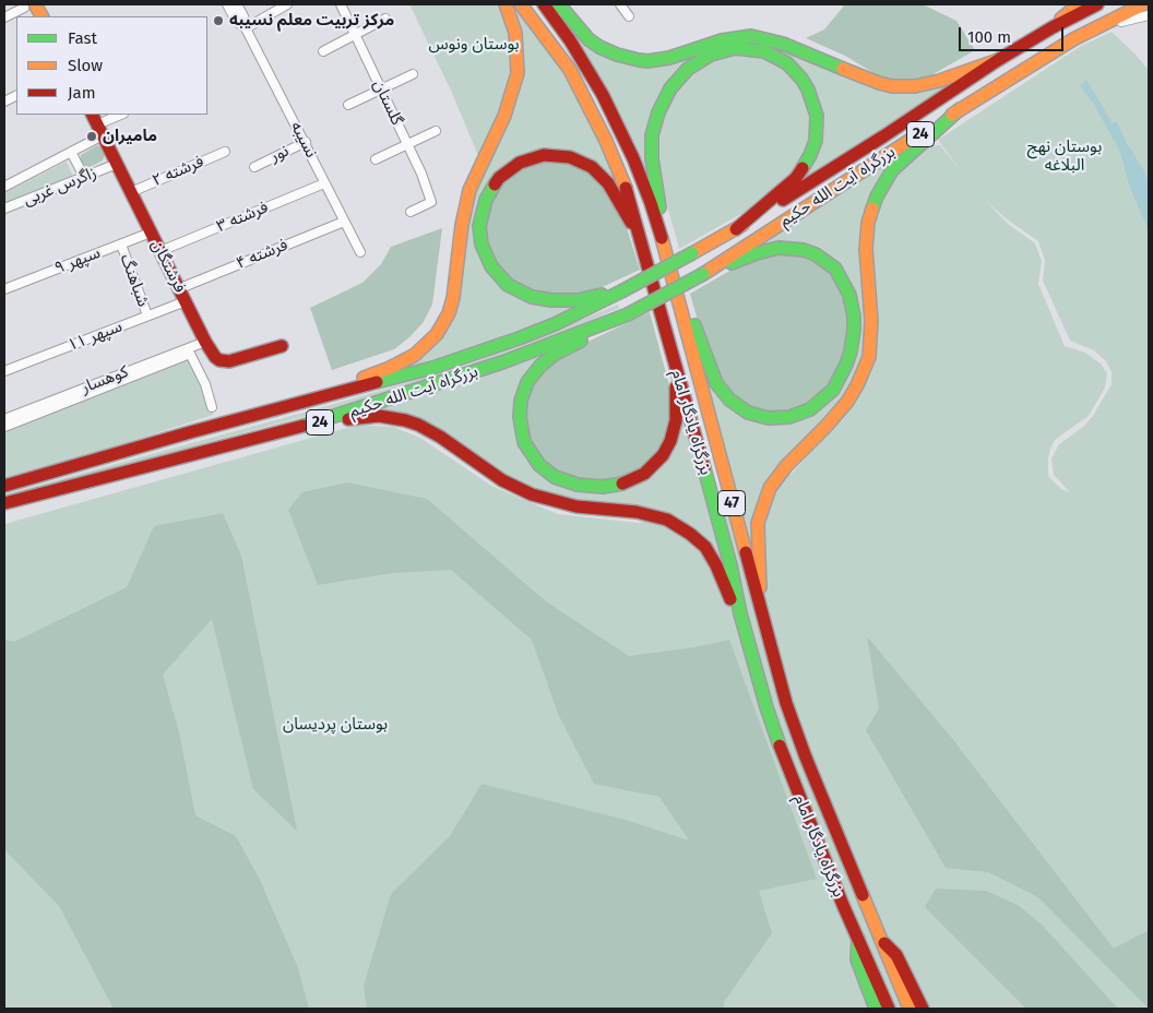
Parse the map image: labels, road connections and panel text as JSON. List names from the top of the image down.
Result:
{
  "streets": {
    "main road": [
      "24",
      "بزرگراه آیت الله حکیم",
      "فرشتگان",
      "بزرگراه یادگار امام",
      "47"
    ],
    "street": [
      "گلستان",
      "نسیبه",
      "نور",
      "فرشته ۲",
      "زاگرس غربی",
      "فرشته ۳",
      "فرشته ۴",
      "سپهر ۹",
      "شباهنگ",
      "سپهر ۱۱",
      "کوهسار"
    ]
  },
  "crossings": [
    ["24", "بزرگراه آیت الله حکیم"],
    ["نسیبه", "نور"],
    ["نسیبه", "فرشته ۳"],
    ["نسیبه", "فرشته ۴"],
    ["فرشته ۲", "فرشتگان"],
    ["زاگرس غربی", "فرشتگان"],
    ["فرشته ۳", "فرشتگان"],
    ["فرشته ۴", "فرشتگان"],
    ["سپهر ۹", "فرشتگان"],
    ["سپهر ۹", "شباهنگ"],
    ["فرشتگان", "سپهر ۱۱"],
    ["فرشتگان", "کوهسار"],
    ["شباهنگ", "سپهر ۱۱"]
  ],
  "parks": ["بوستان ونوس", "بوستان نهج البلاغه", "بوستان پردیسان"],
  "places": ["مرکز تربیت معلم نسیبه", "مامیران"],
  "legend": ["Fast", "Slow", "Jam"],
  "scale_bar": "100 m"
}
